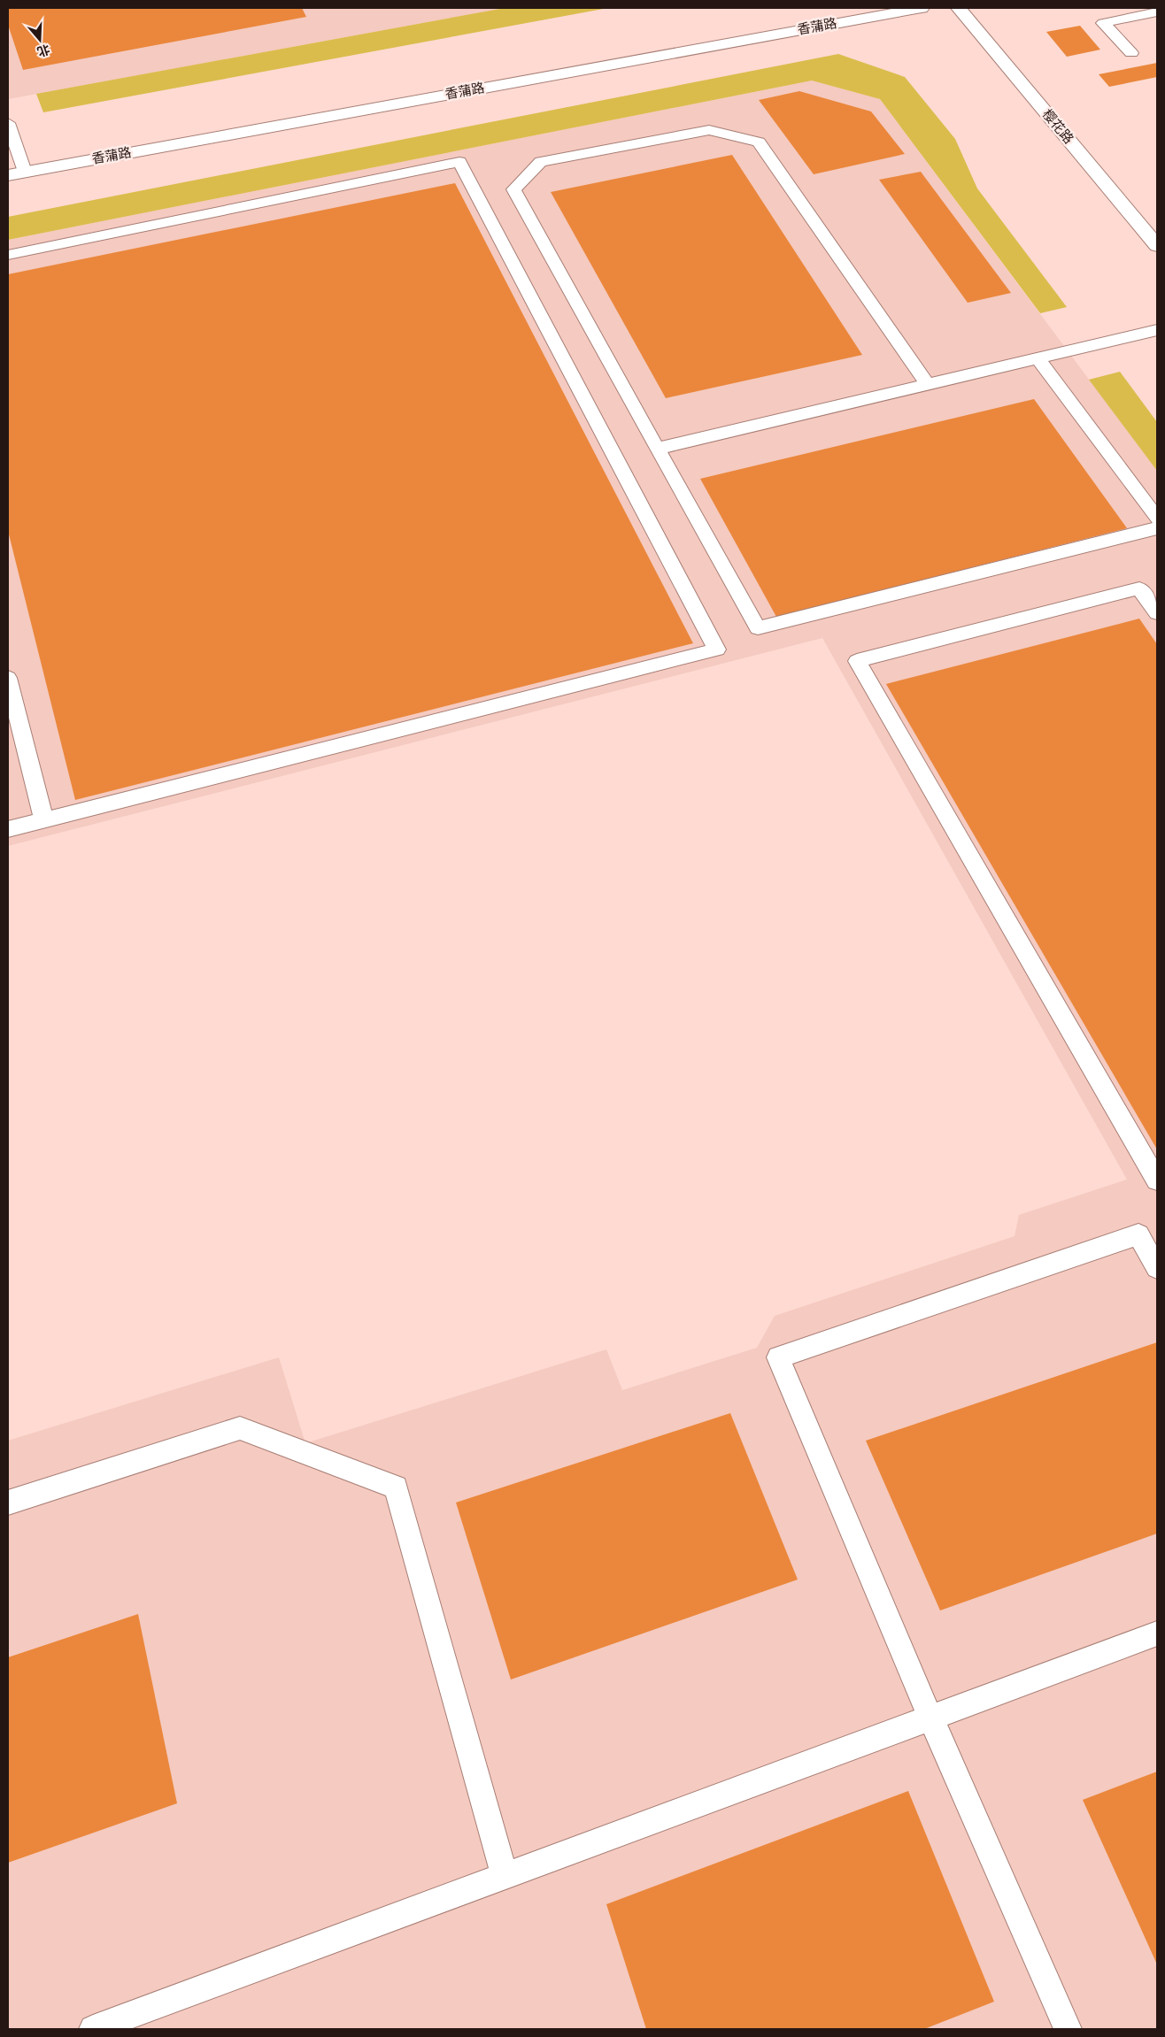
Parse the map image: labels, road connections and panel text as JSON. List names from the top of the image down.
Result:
{
  "streets": {
    "street": ["香蒲路", "樱花路"]
  },
  "north": "bottom"
}
